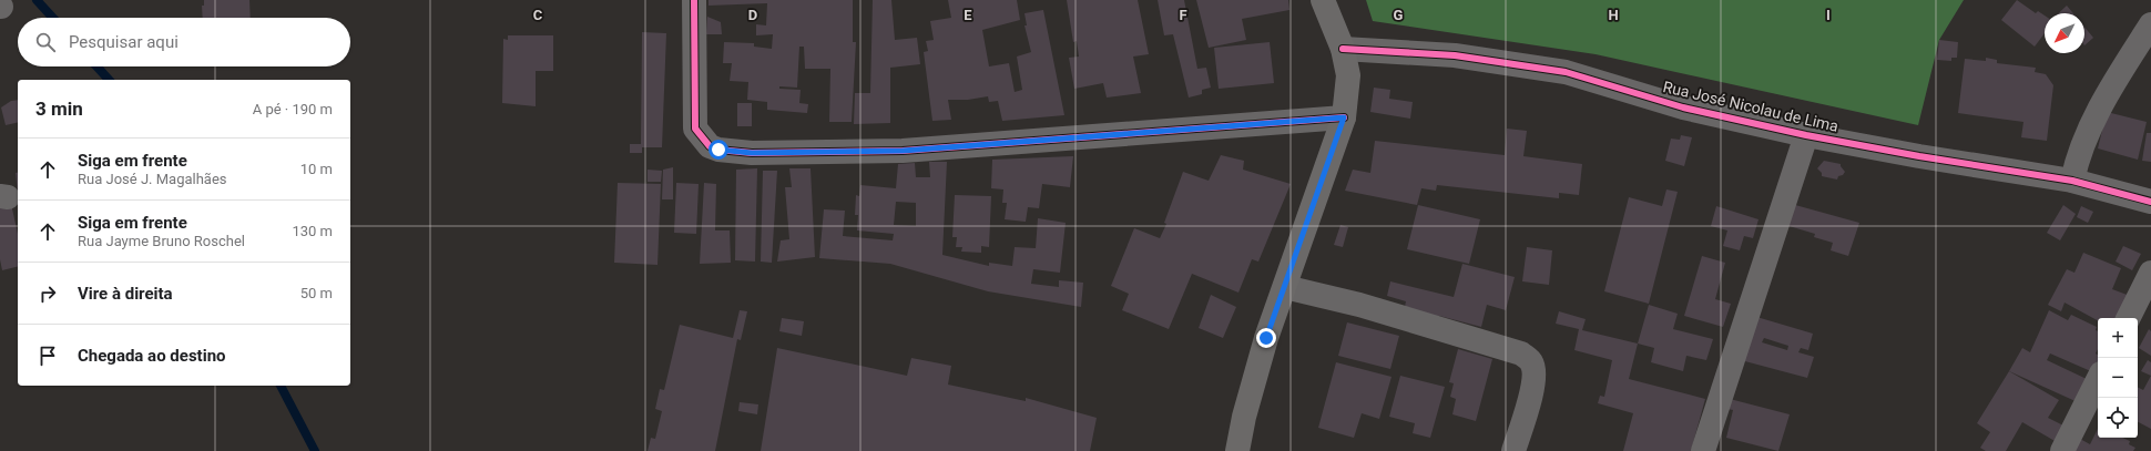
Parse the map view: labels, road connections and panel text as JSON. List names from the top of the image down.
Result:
{
  "streets": {
    "street": ["Rua José Nicolau de Lima"]
  },
  "north": "bottom left",
  "page": {
    "search": "Pesquisar aqui",
    "heading": ["3 min", "A pé · 190 m"],
    "list": [
      ["Siga em frente", "Rua José J. Magalhães", "10 m"],
      ["Siga em frente", "Rua Jayme Bruno Roschel", "130 m"],
      ["Vire à direita", "50 m"],
      "Chegada ao destino"
    ],
    "map_buttons": ["+", "−"]
  },
  "grid": {
    "columns": [
      "C",
      "D",
      "E",
      "F",
      "G",
      "H",
      "I"
    ]
  }
}
